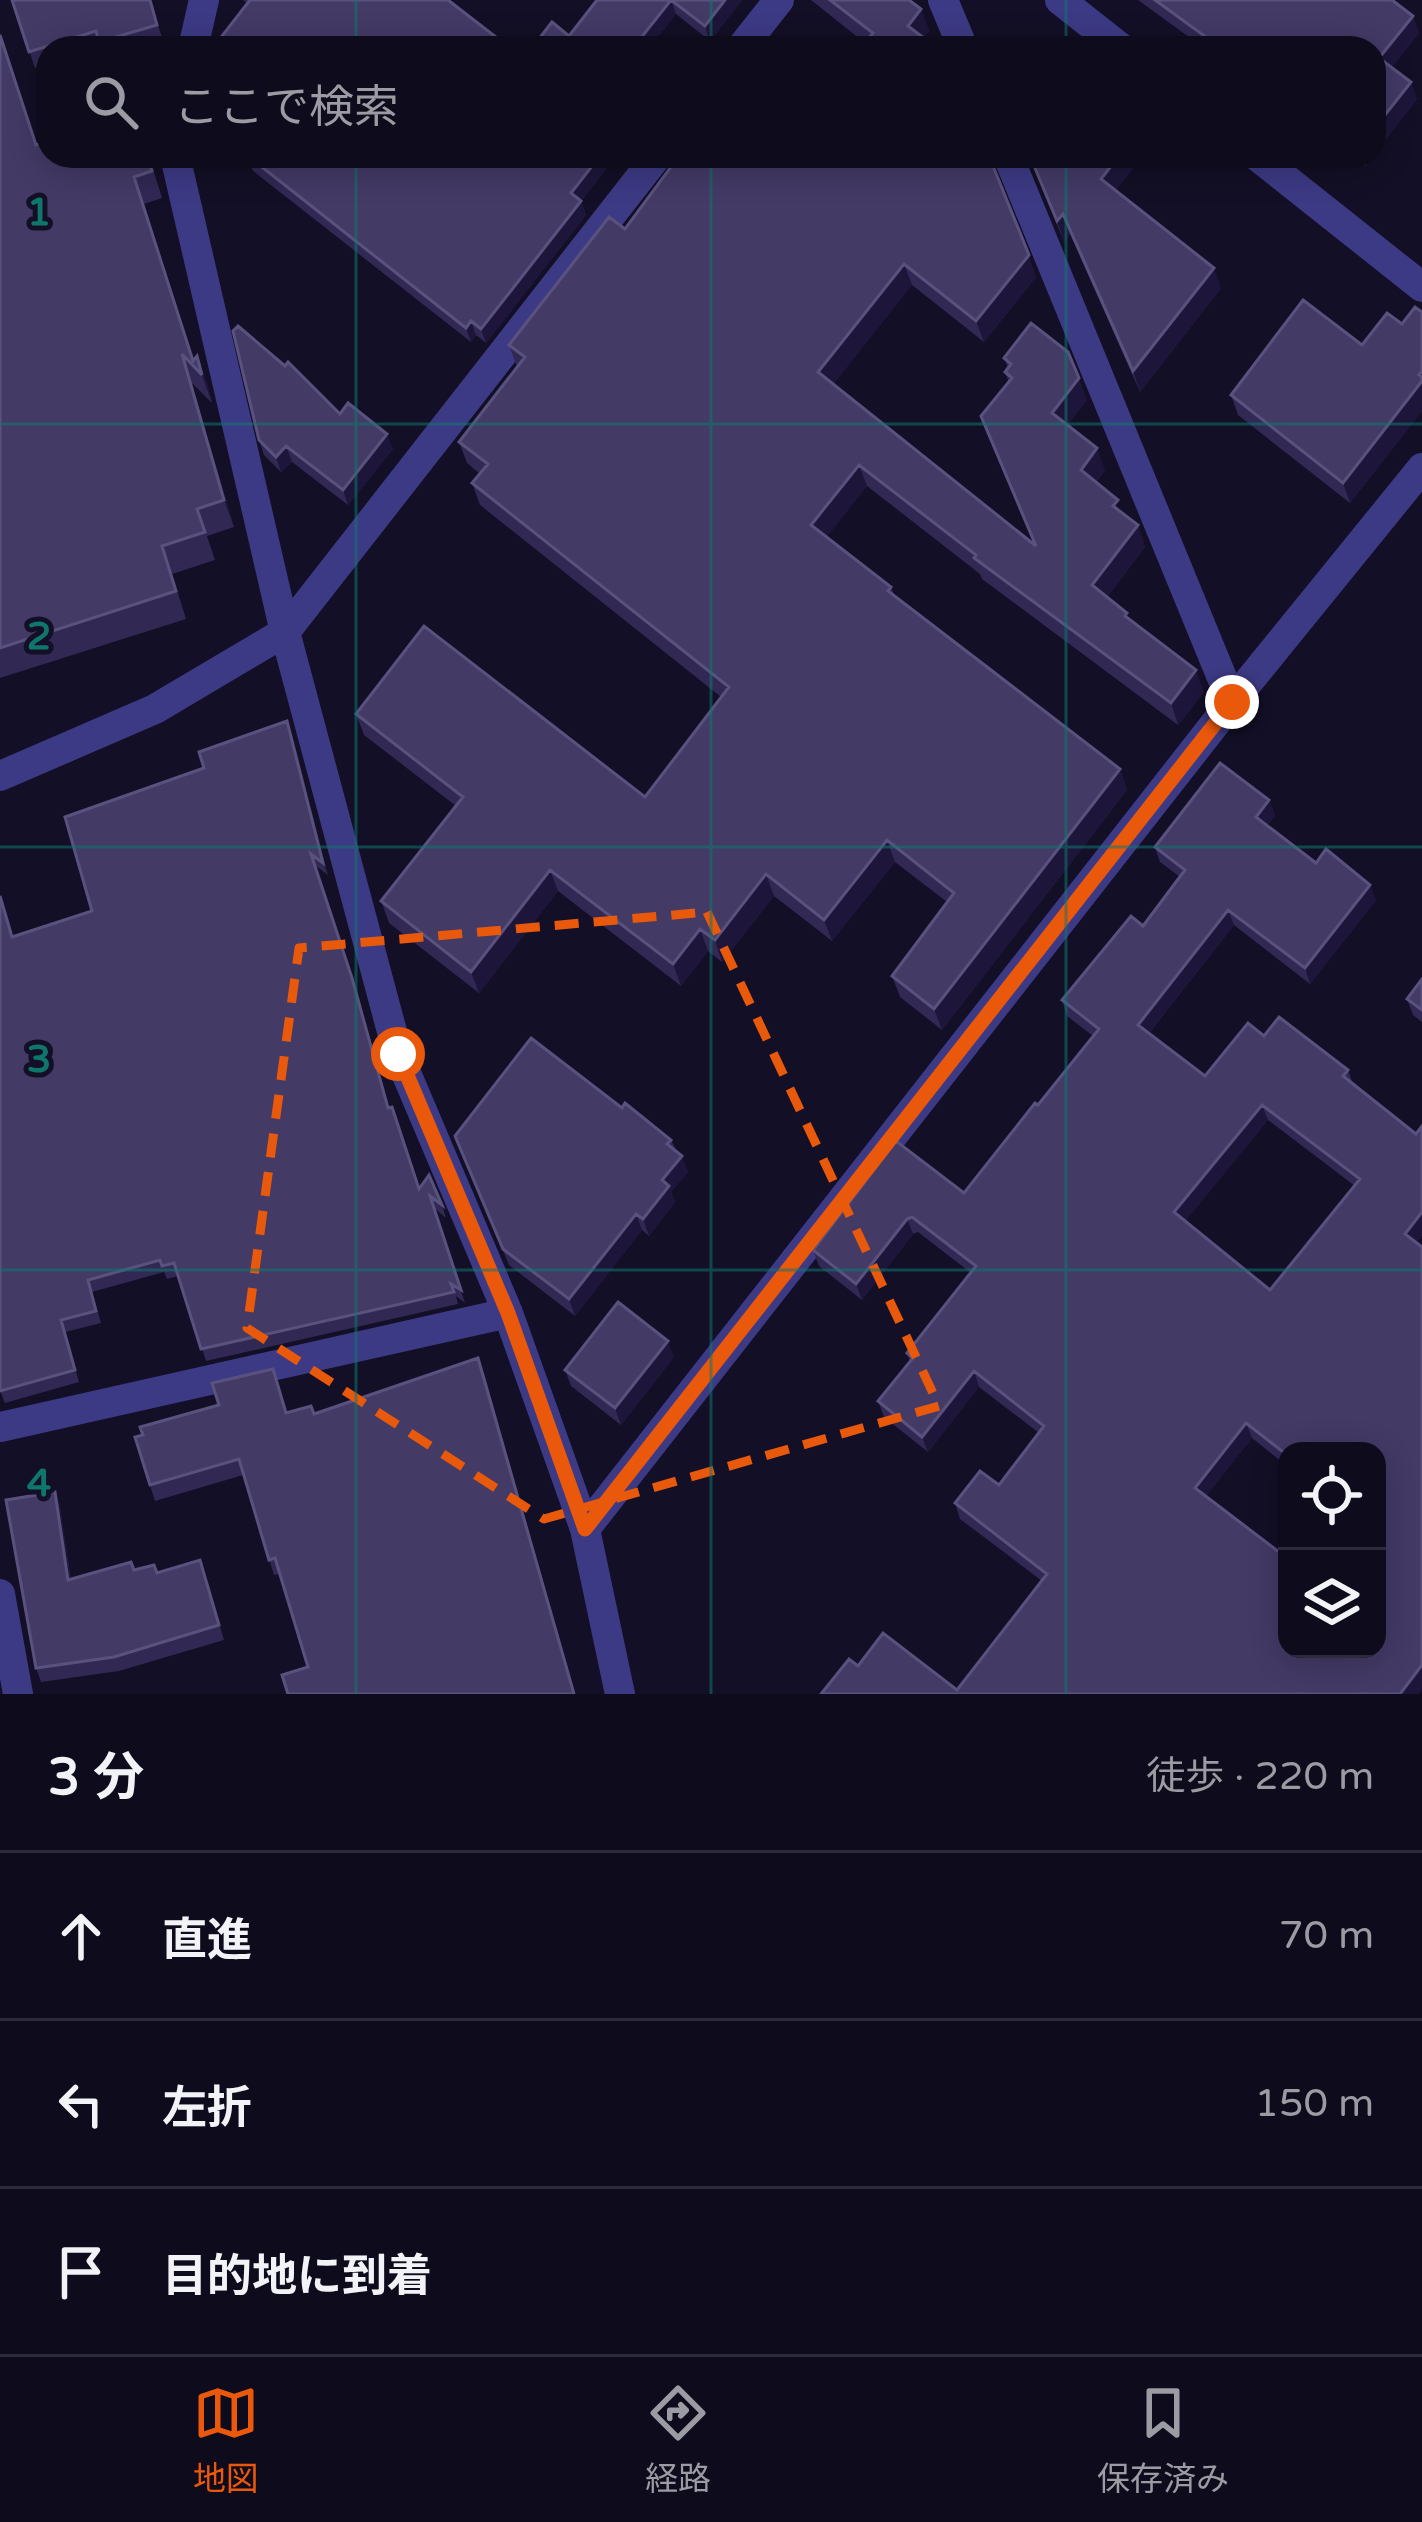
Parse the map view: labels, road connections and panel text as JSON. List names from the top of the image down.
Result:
{
  "page": {
    "search": "ここで検索",
    "heading": ["3 分", "徒歩 · 220 m"],
    "list": [
      ["直進", "70 m"],
      ["左折", "150 m"],
      "目的地に到着"
    ],
    "nav": ["地図", "経路", "保存済み"]
  },
  "grid": {
    "rows": [
      "1",
      "2",
      "3",
      "4"
    ]
  }
}
